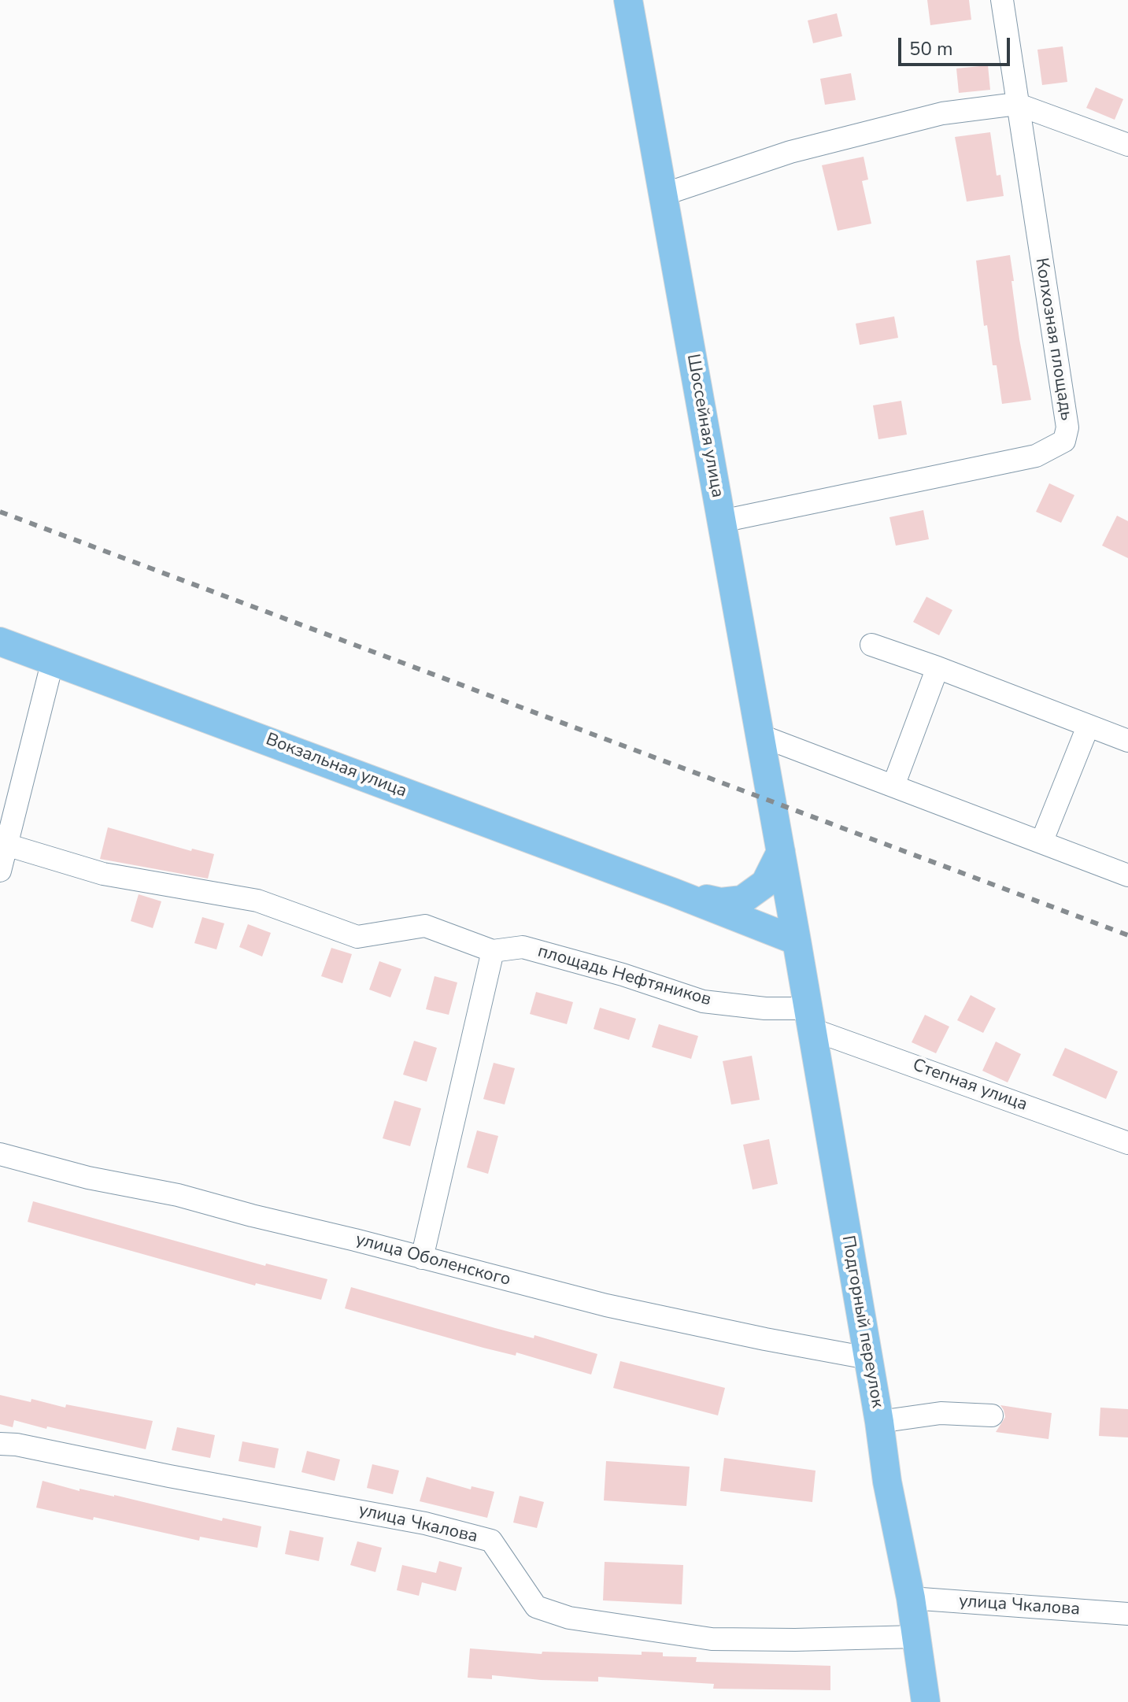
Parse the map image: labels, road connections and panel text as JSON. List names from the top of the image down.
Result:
{
  "streets": {
    "main road": ["Шоссейная улица", "Вокзальная улица", "Подгорный переулок"],
    "street": [
      "Колхозная площадь",
      "площадь Нефтяников",
      "Степная улица",
      "улица Оболенского",
      "улица Чкалова"
    ]
  },
  "crossings": [
    ["Колхозная площадь", "Шоссейная улица"],
    ["Шоссейная улица", "Подгорный переулок"],
    ["площадь Нефтяников", "Степная улица"],
    ["площадь Нефтяников", "Подгорный переулок"],
    ["Степная улица", "Подгорный переулок"],
    ["улица Оболенского", "Подгорный переулок"],
    ["Подгорный переулок", "улица Чкалова"]
  ],
  "scale_bar": "50 m"
}
